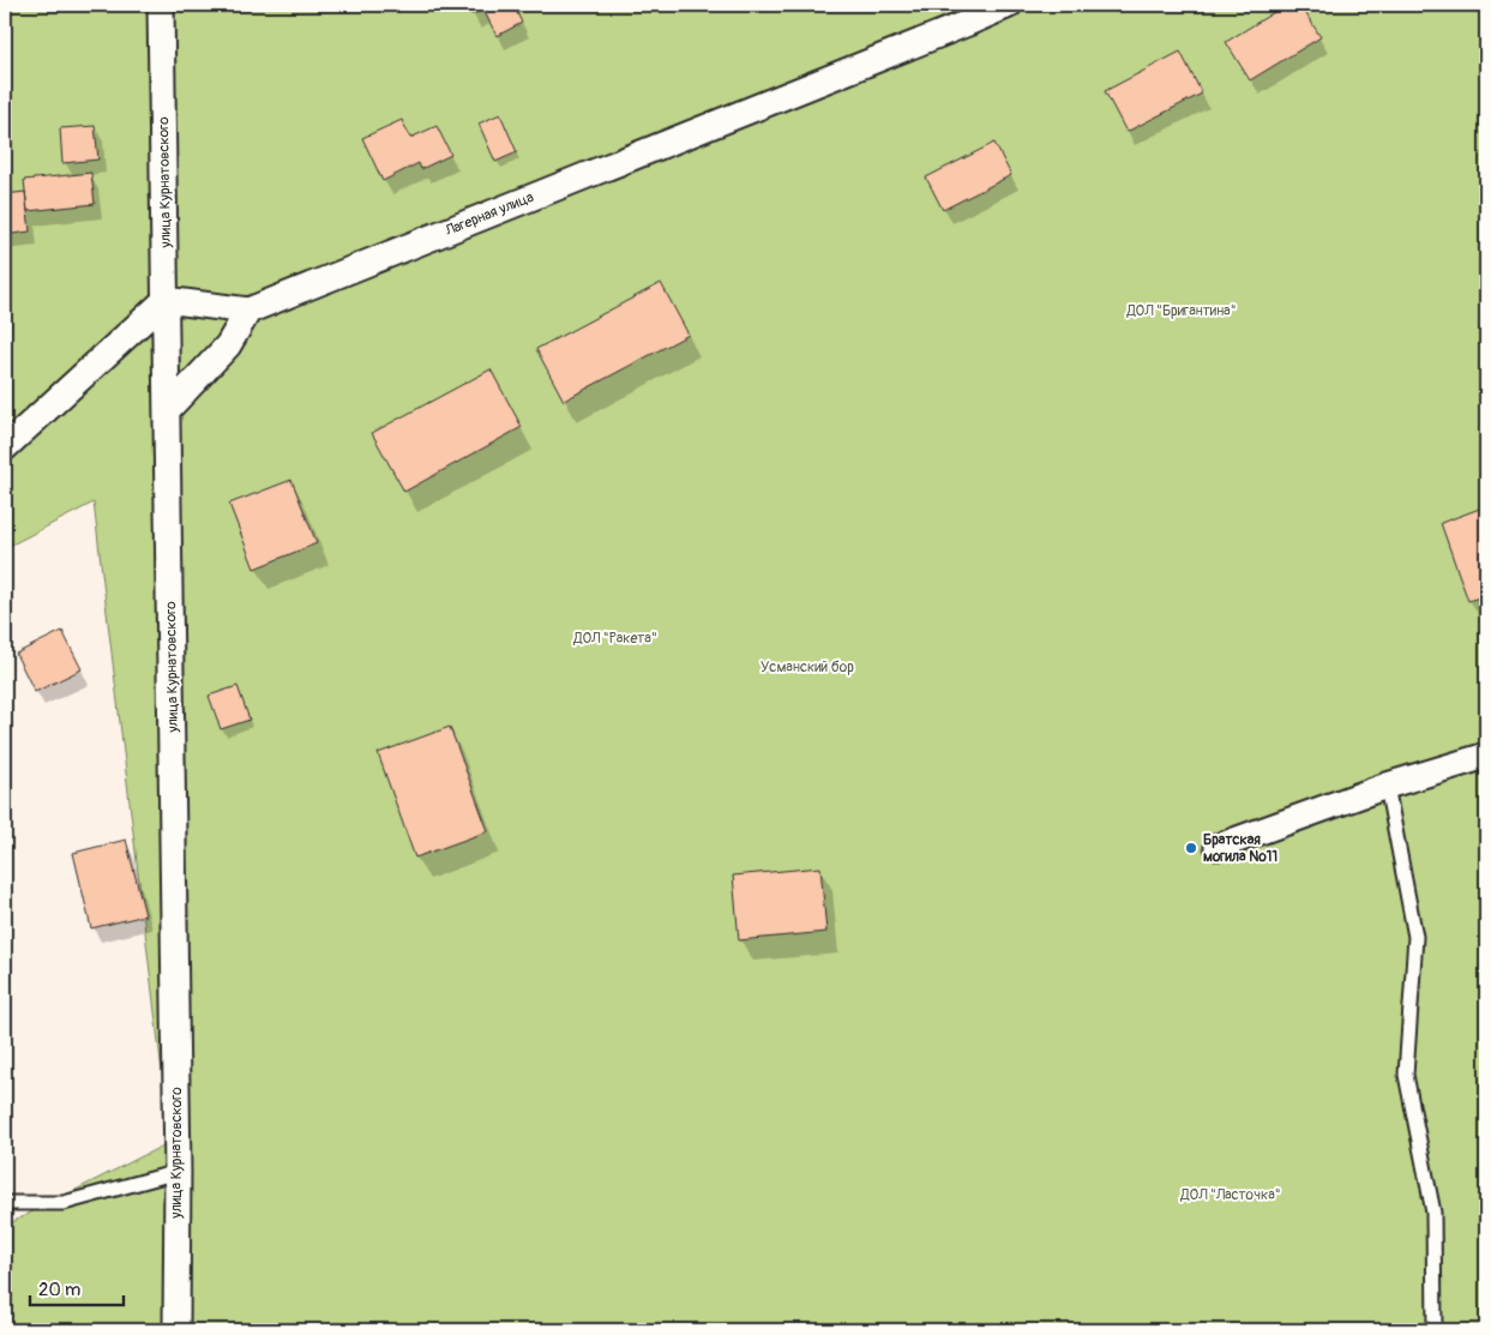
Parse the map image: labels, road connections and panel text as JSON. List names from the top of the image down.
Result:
{
  "streets": {
    "street": ["улица Курнатовского", "Лагерная улица"]
  },
  "crossings": [
    ["улица Курнатовского", "Лагерная улица"]
  ],
  "parks": [
    "ДОЛ \"Бригантина\"",
    "ДОЛ \"Ракета\"",
    "Усманский бор",
    "ДОЛ \"Ласточка\""
  ],
  "places": ["Братская могила №11"],
  "scale_bar": "20 m"
}
